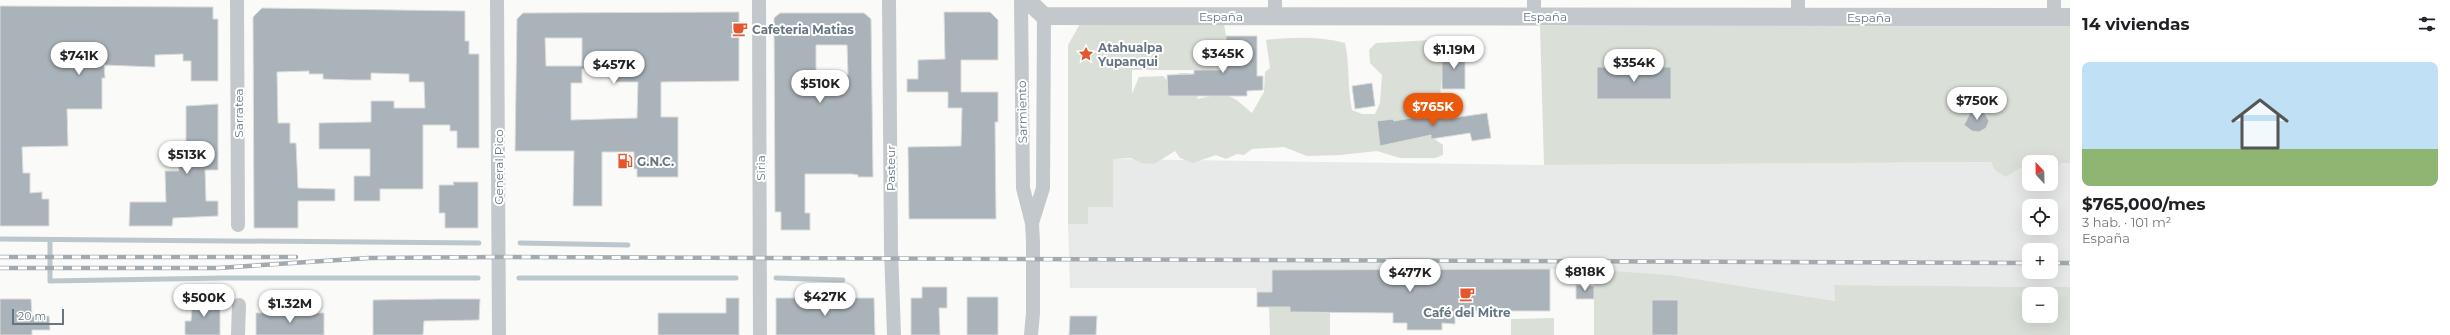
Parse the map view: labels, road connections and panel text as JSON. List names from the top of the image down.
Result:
{
  "streets": {
    "street": [
      "España",
      "Sarmiento",
      "Sarratea",
      "General Pico",
      "Siria",
      "Pasteur"
    ]
  },
  "crossings": [
    ["España", "Sarmiento"]
  ],
  "places": {
    "cafe": ["Cafeteria Matias", "Café del Mitre"],
    "place": ["Atahualpa Yupanqui"],
    "fuel station": ["G.N.C."]
  },
  "scale_bar": "20 m",
  "north": "top",
  "page": {
    "heading": "14 viviendas",
    "price": [
      "$1.19M",
      "$345K",
      "$741K",
      "$354K",
      "$457K",
      "$510K",
      "$750K",
      "$765K",
      "$513K",
      "$818K",
      "$477K",
      "$427K",
      "$500K",
      "$1.32M"
    ],
    "list": [
      {
        "name": "$765,000/mes",
        "note": "3 hab. · 101 m² · España"
      }
    ],
    "map_buttons": ["+", "−"],
    "scale": "20 m"
  }
}
